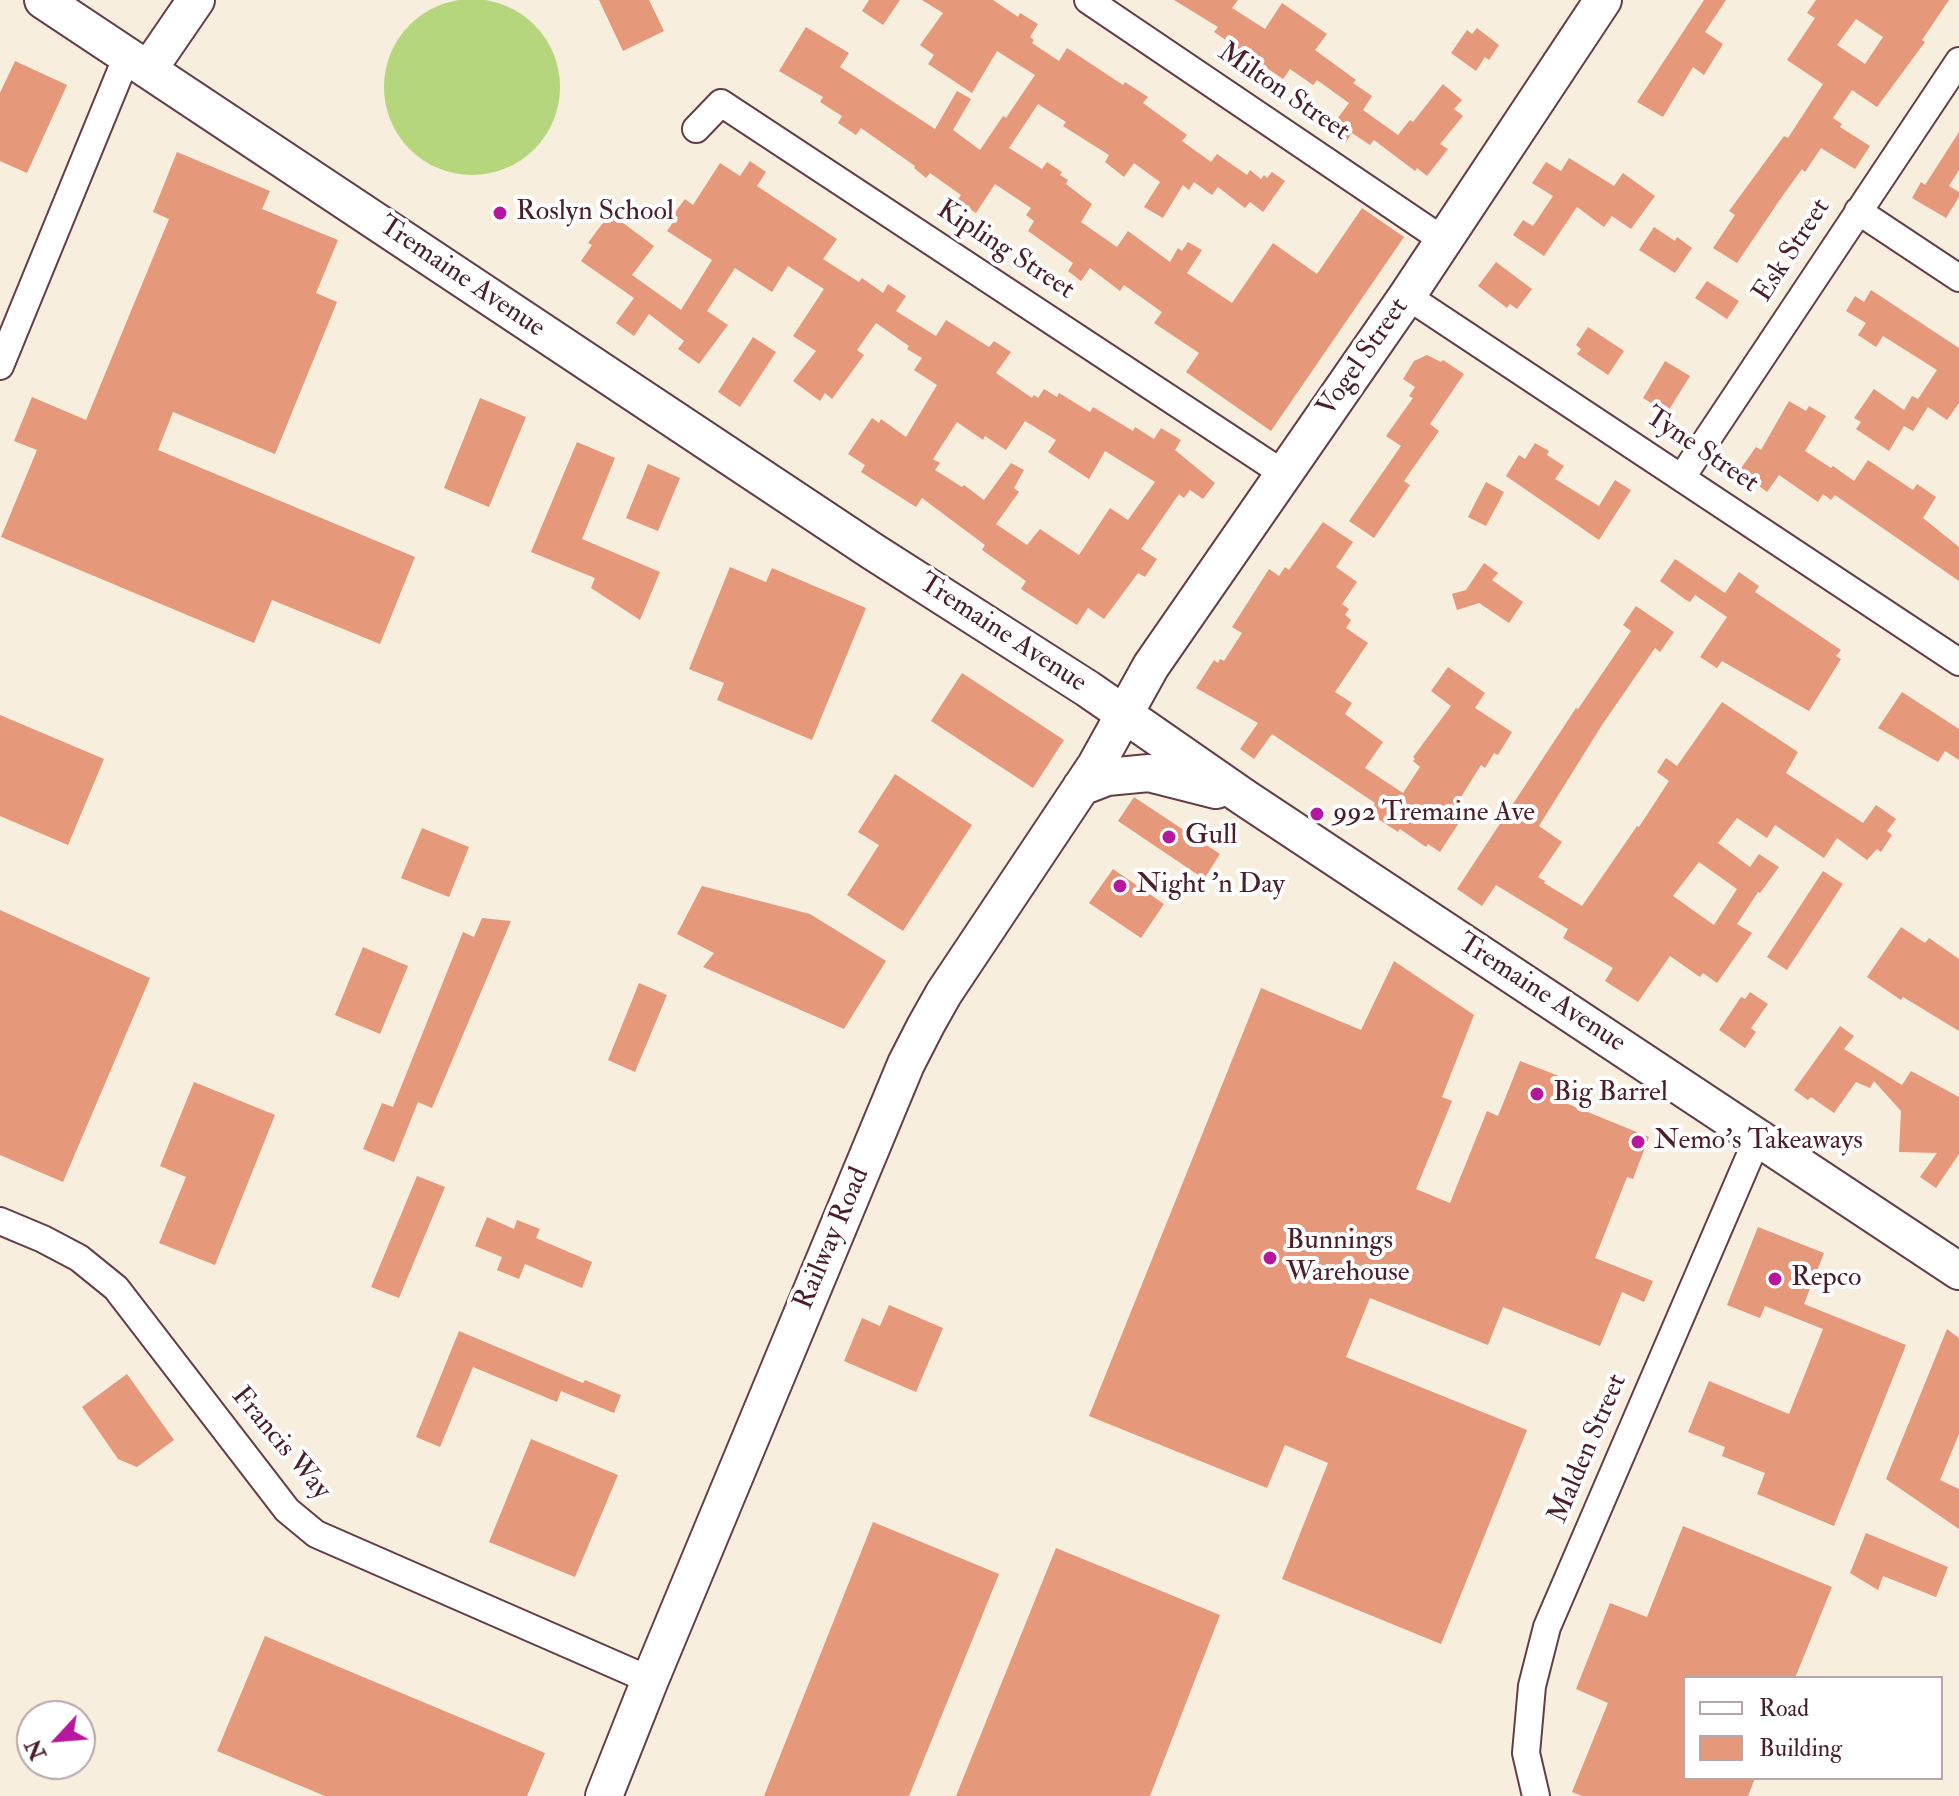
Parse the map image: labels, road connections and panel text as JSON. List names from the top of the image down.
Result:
{
  "streets": {
    "main road": ["Tremaine Avenue", "Vogel Street", "Railway Road"],
    "street": [
      "Milton Street",
      "Kipling Street",
      "Esk Street",
      "Tyne Street",
      "Francis Way",
      "Malden Street"
    ]
  },
  "crossings": [
    ["Milton Street", "Vogel Street"],
    ["Kipling Street", "Vogel Street"],
    ["Esk Street", "Tyne Street"],
    ["Tremaine Avenue", "Vogel Street"],
    ["Tremaine Avenue", "Railway Road"],
    ["Tremaine Avenue", "Malden Street"],
    ["Vogel Street", "Tyne Street"],
    ["Vogel Street", "Railway Road"],
    ["Railway Road", "Francis Way"]
  ],
  "places": [
    "Roslyn School",
    "992 Tremaine Ave",
    "Gull",
    "Night 'n Day",
    "Big Barrel",
    "Nemo's Takeaways",
    "Bunnings Warehouse",
    "Repco"
  ],
  "legend": ["Road", "Building"],
  "north": "bottom left"
}
